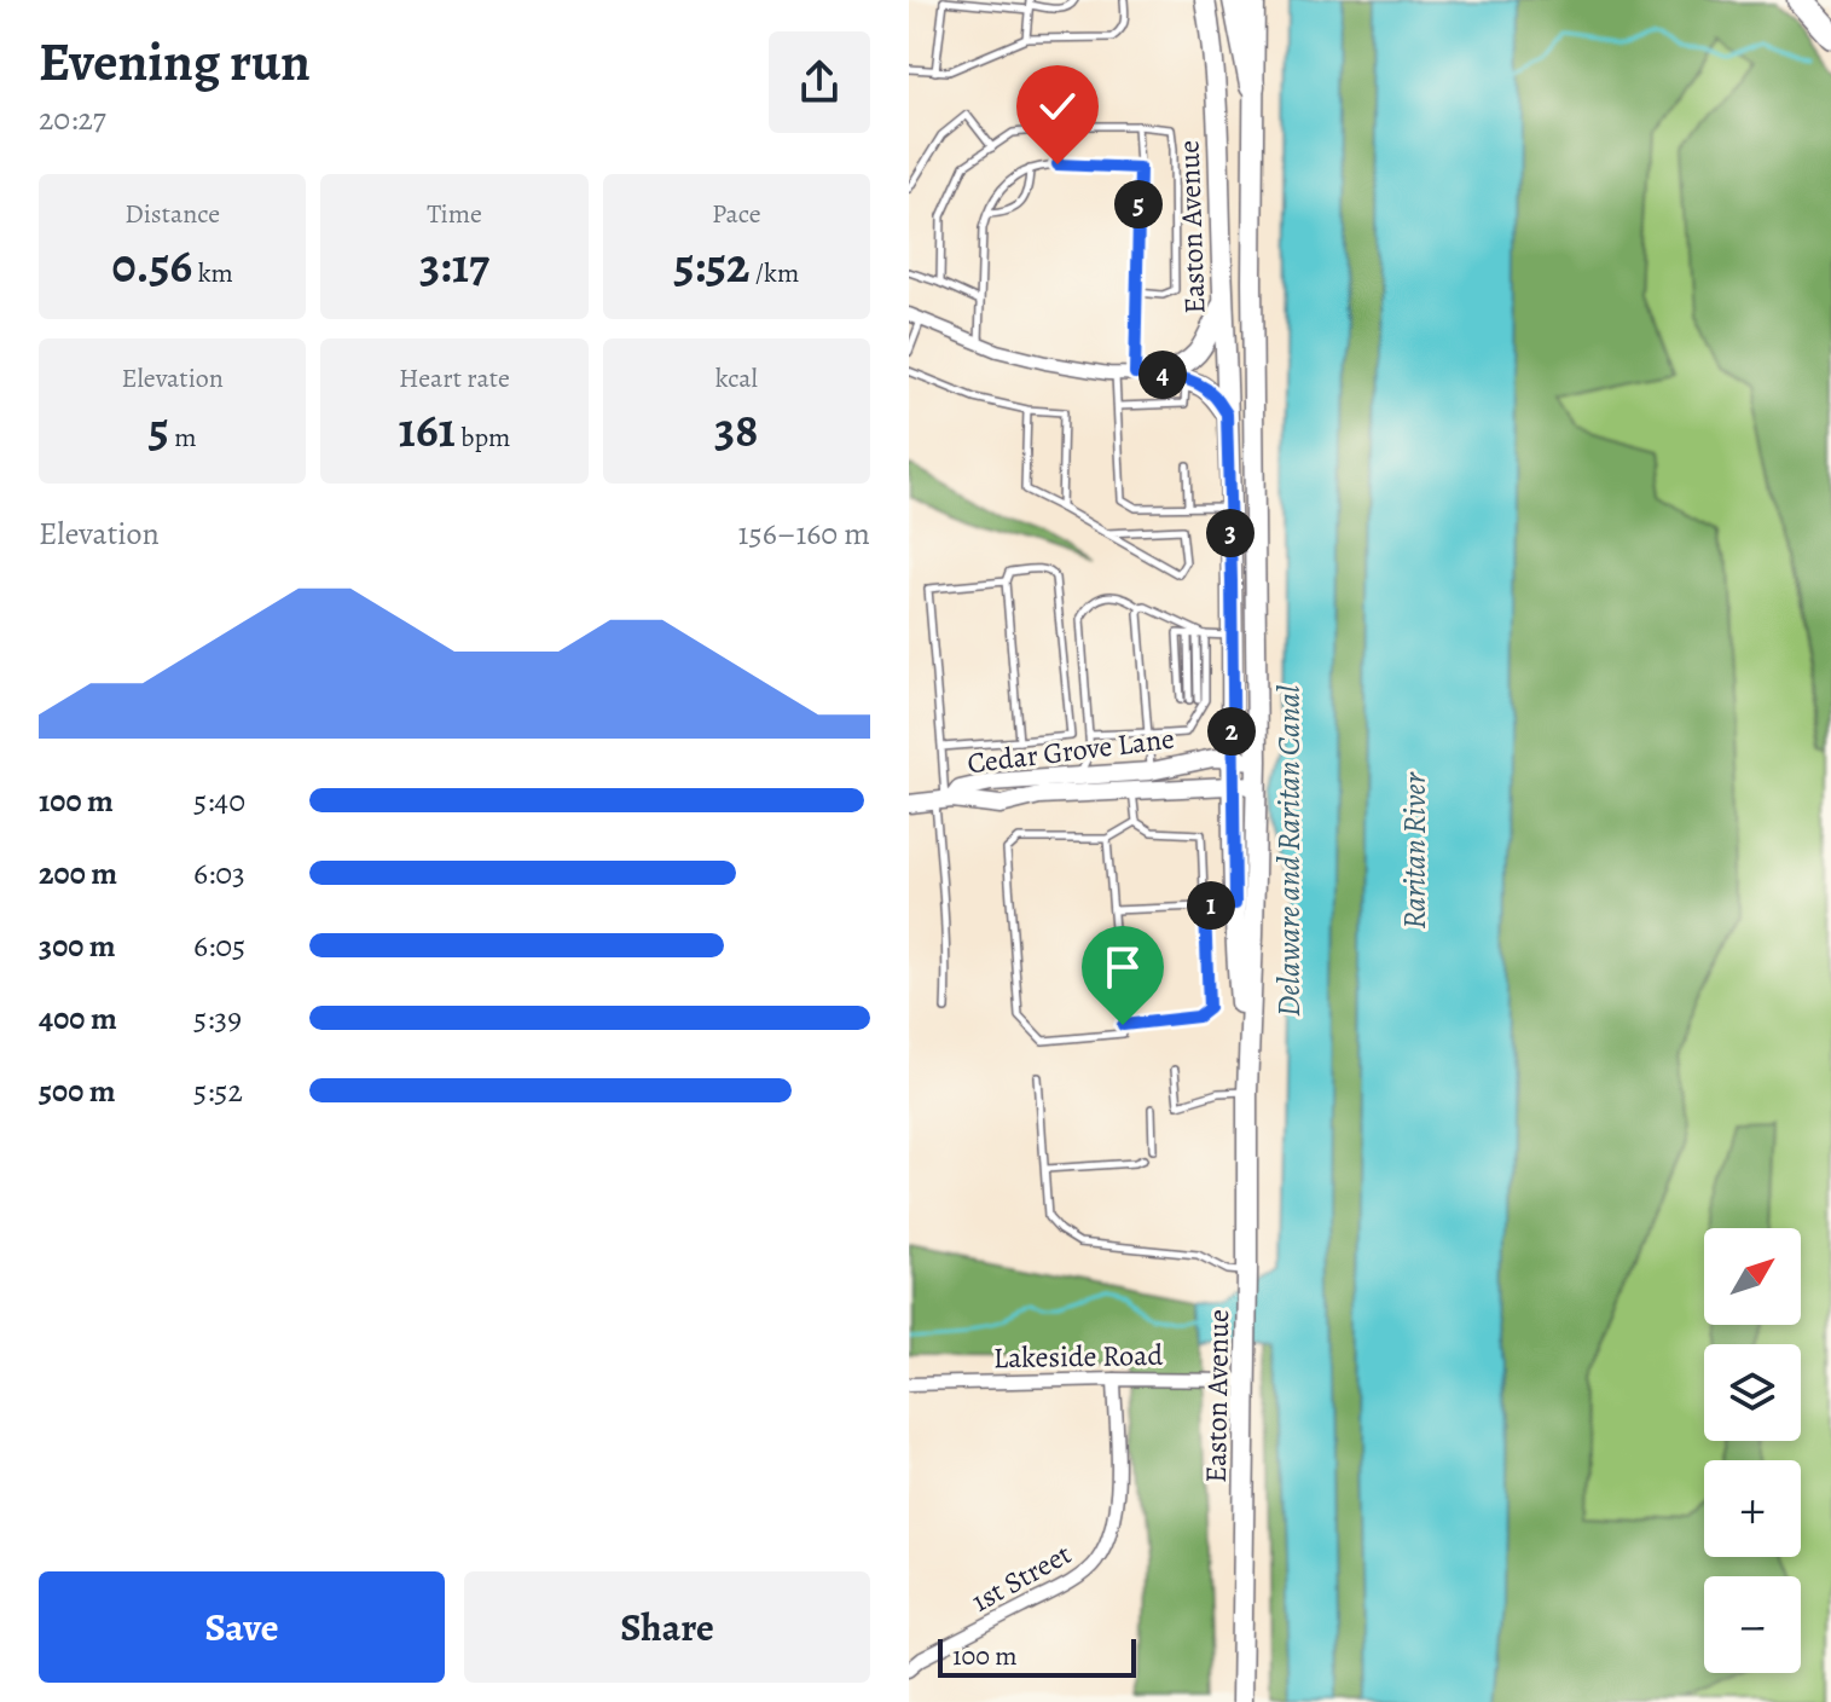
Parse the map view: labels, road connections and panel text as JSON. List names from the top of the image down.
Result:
{
  "streets": {
    "main road": ["Easton Avenue", "Cedar Grove Lane"],
    "street": ["Lakeside Road", "1st Street"]
  },
  "crossings": [
    ["Easton Avenue", "Cedar Grove Lane"],
    ["Easton Avenue", "Lakeside Road"],
    ["Lakeside Road", "1st Street"]
  ],
  "water": ["Delaware and Raritan Canal", "Raritan River"],
  "scale_bar": "100 m",
  "north": "top right",
  "page": {
    "heading": ["Evening run", "20:27"],
    "stats": [
      ["Distance", "0.56 km"],
      ["Time", "3:17"],
      ["Pace", "5:52 /km"],
      ["Elevation", "5 m"],
      ["Heart rate", "161 bpm"],
      ["kcal", "38"]
    ],
    "pins": [
      "5",
      "4",
      "3",
      "2",
      "1"
    ],
    "chart": ["Elevation", "156–160 m"],
    "list": [
      {
        "name": "100 m",
        "note": "5:40"
      },
      {
        "name": "200 m",
        "note": "6:03"
      },
      {
        "name": "300 m",
        "note": "6:05"
      },
      {
        "name": "400 m",
        "note": "5:39"
      },
      {
        "name": "500 m",
        "note": "5:52"
      }
    ],
    "map_buttons": ["+", "−"],
    "buttons": ["Save", "Share"],
    "scale": "100 m"
  }
}
